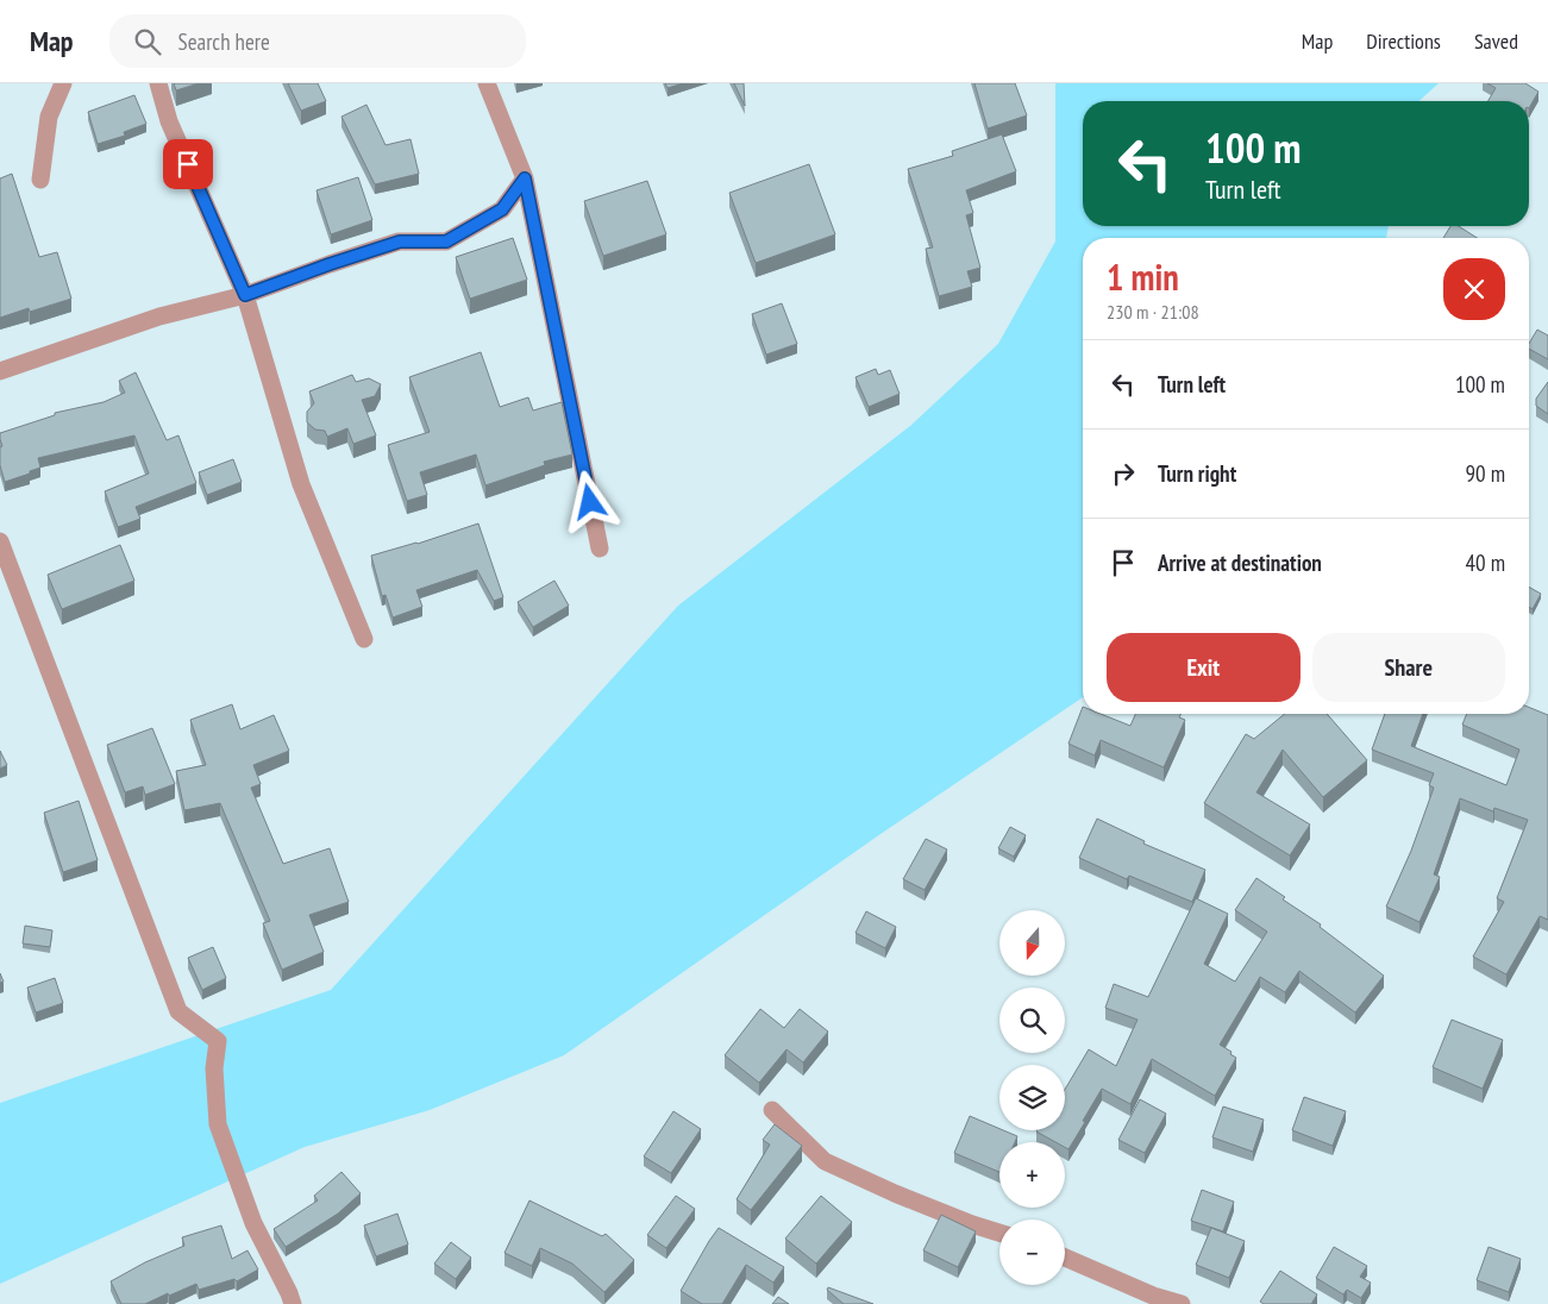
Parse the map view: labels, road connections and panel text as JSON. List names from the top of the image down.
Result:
{
  "north": "bottom",
  "page": {
    "header": "Map",
    "search": "Search here",
    "nav": ["Map", "Directions", "Saved"],
    "turn": ["100 m", "Turn left"],
    "heading": ["1 min", "230 m · 21:08"],
    "list": [
      {
        "name": "Turn left",
        "value": "100 m"
      },
      {
        "name": "Turn right",
        "value": "90 m"
      },
      {
        "name": "Arrive at destination",
        "value": "40 m"
      }
    ],
    "buttons": ["Exit", "Share"],
    "map_buttons": ["+", "−"]
  }
}
